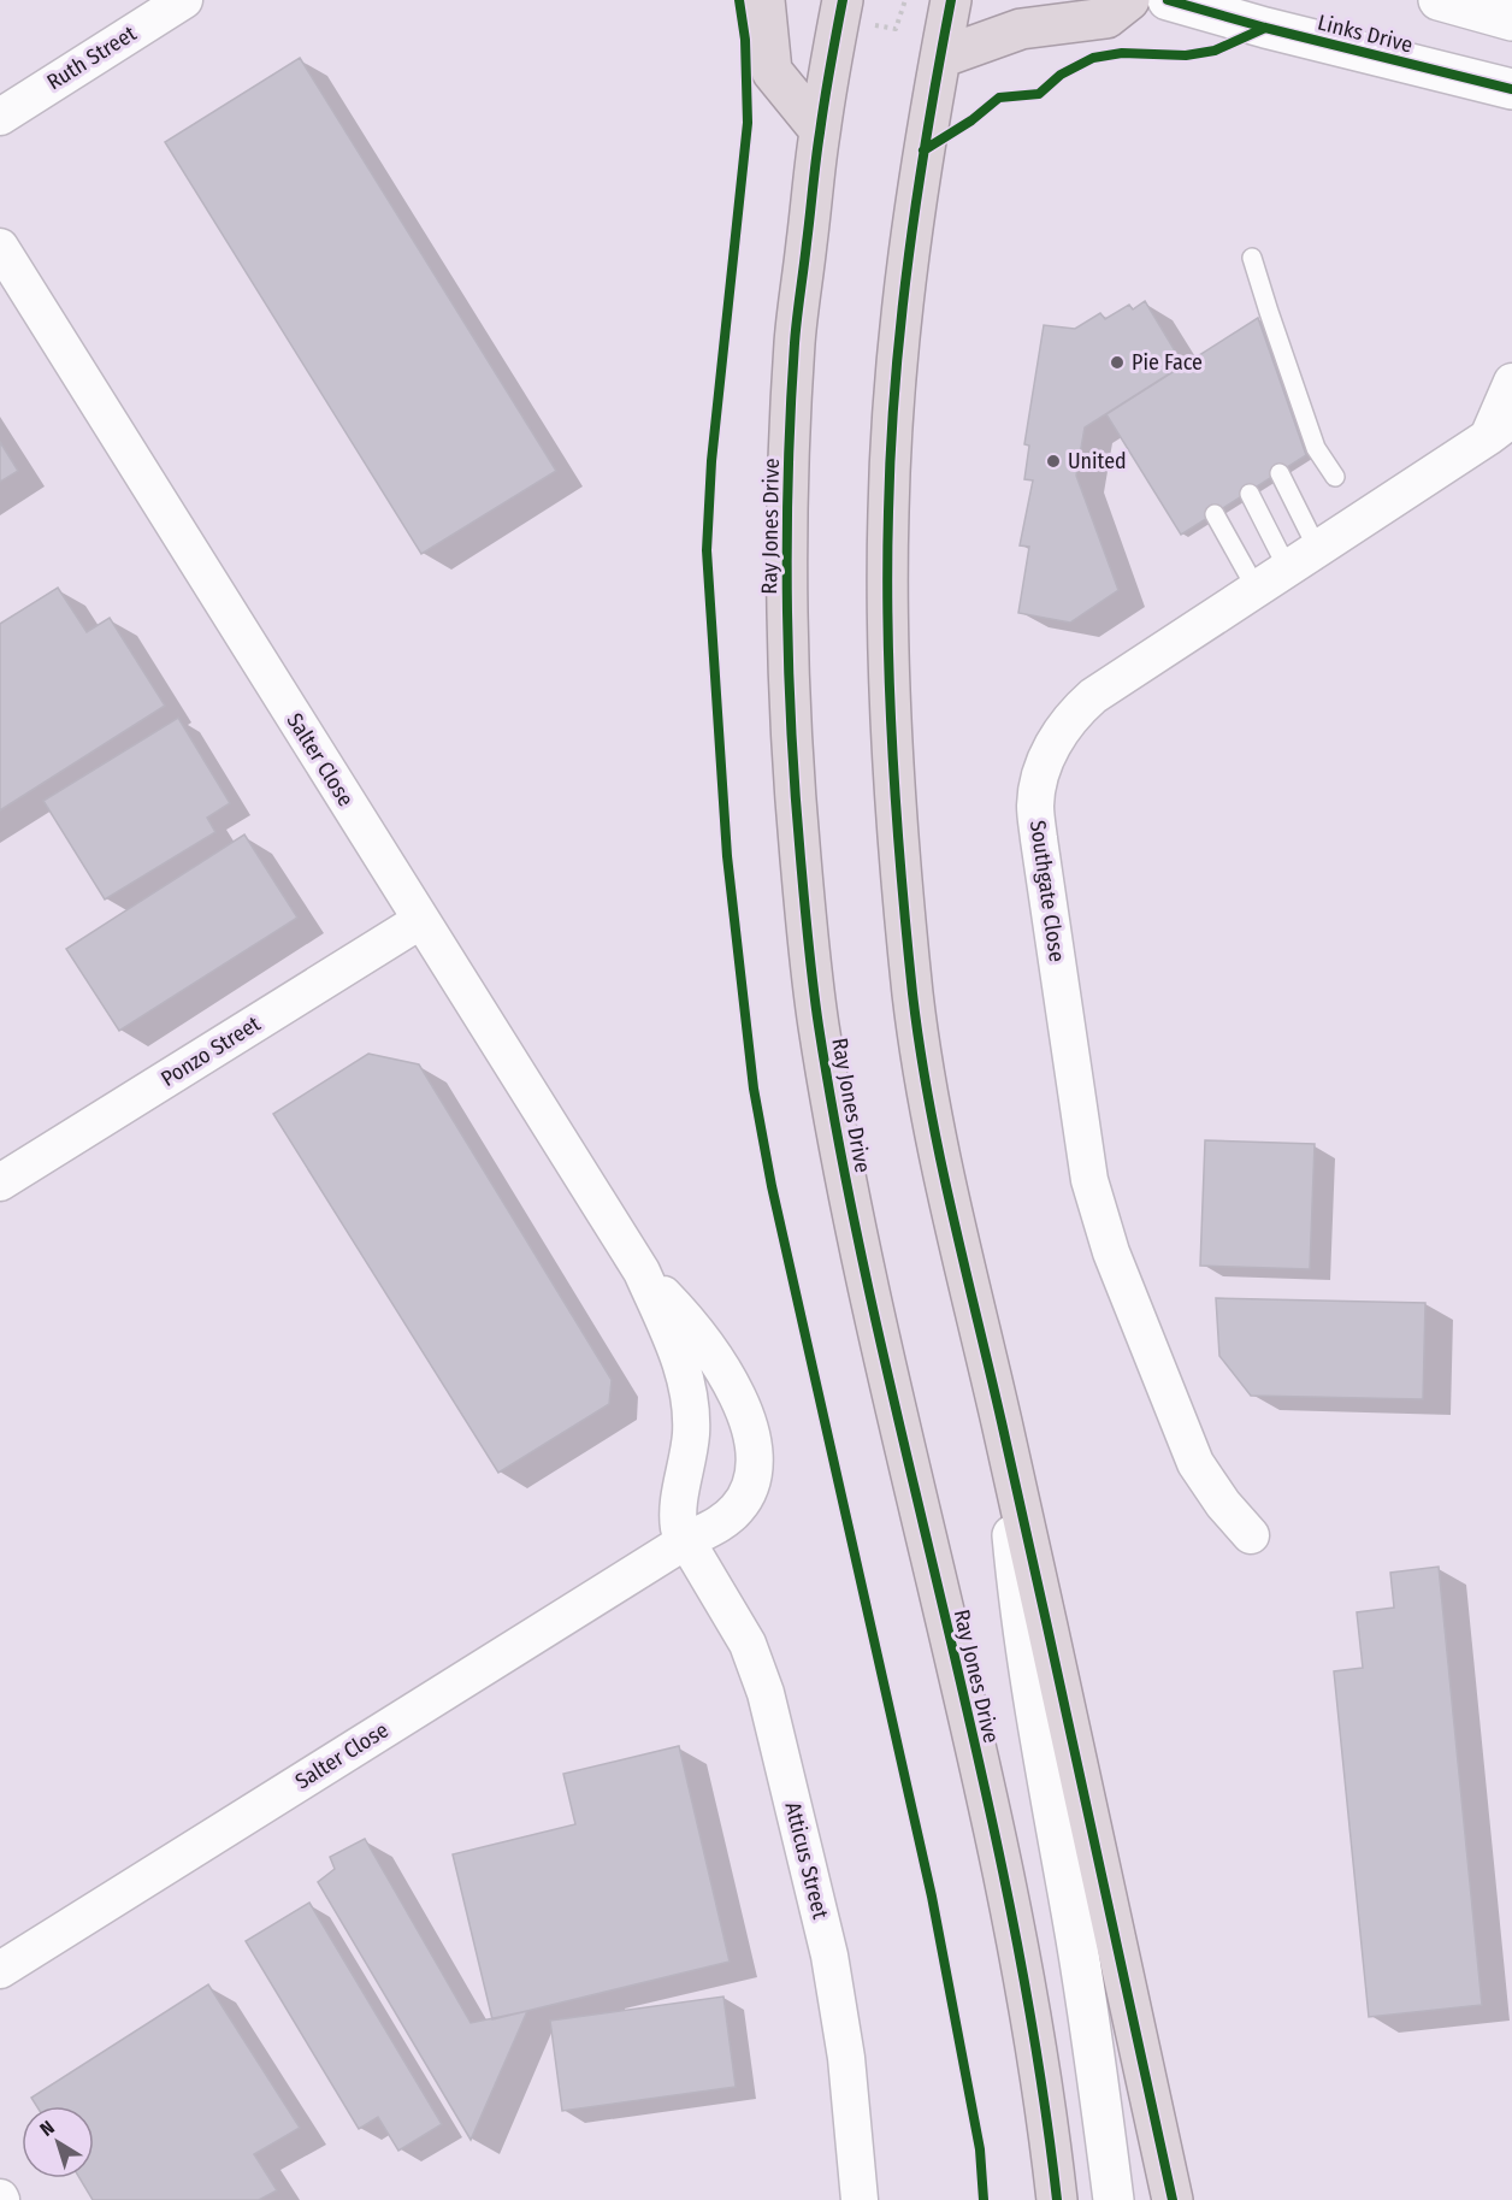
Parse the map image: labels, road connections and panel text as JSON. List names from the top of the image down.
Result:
{
  "streets": {
    "highway": ["Ray Jones Drive"],
    "main road": ["Links Drive"],
    "street": [
      "Ruth Street",
      "Salter Close",
      "Southgate Close",
      "Ponzo Street",
      "Atticus Street"
    ]
  },
  "crossings": [
    ["Salter Close", "Ponzo Street"],
    ["Salter Close", "Atticus Street"]
  ],
  "places": ["Pie Face", "United"],
  "north": "top left"
}
